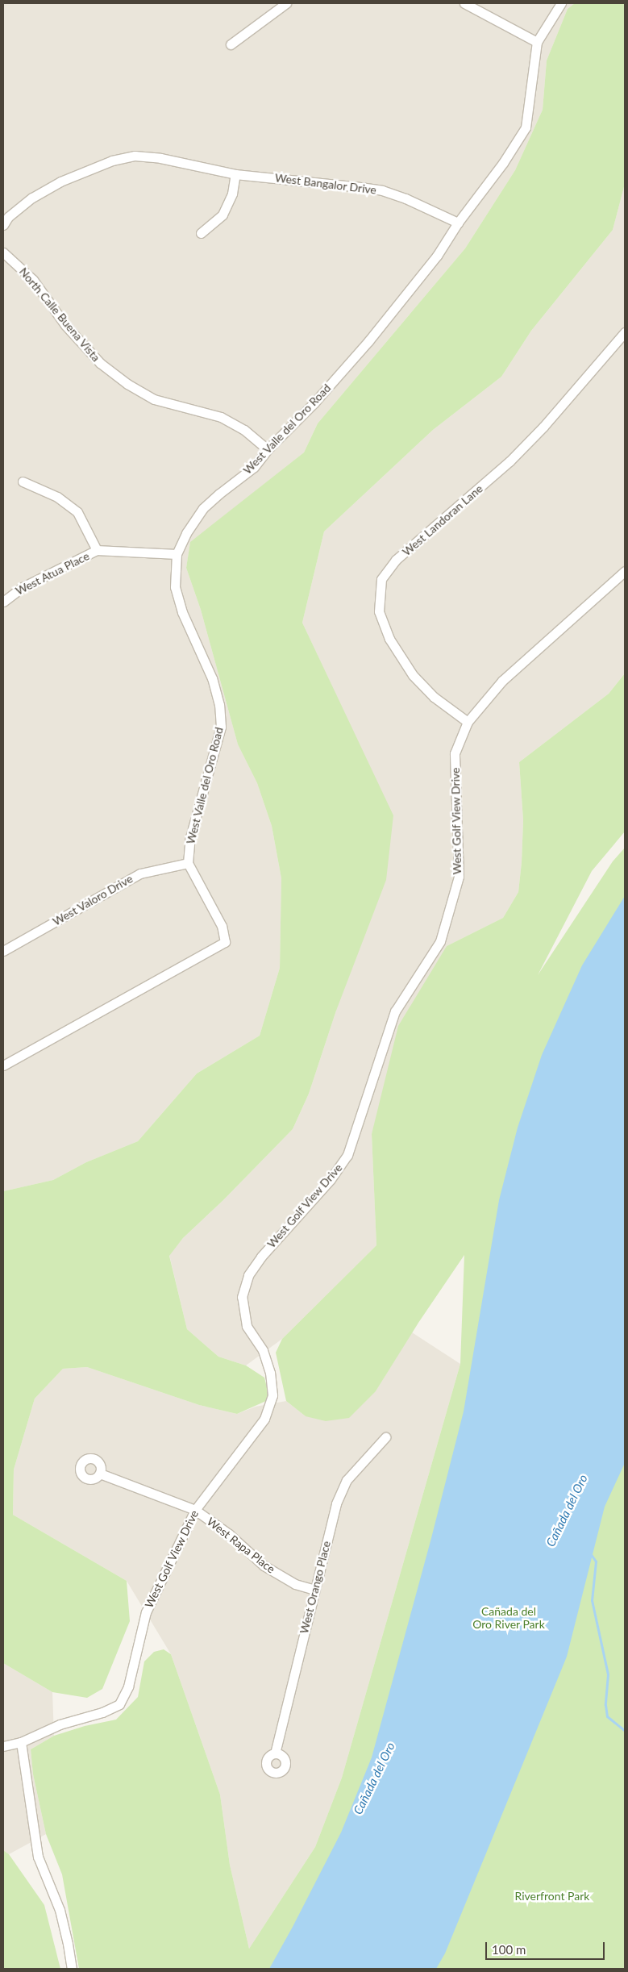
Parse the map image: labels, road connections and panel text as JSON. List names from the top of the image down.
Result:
{
  "streets": {
    "street": [
      "West Bangalor Drive",
      "North Calle Buena Vista",
      "West Valle del Oro Road",
      "West Landoran Lane",
      "West Atua Place",
      "West Golf View Drive",
      "West Valoro Drive",
      "West Rapa Place",
      "West Orango Place"
    ]
  },
  "crossings": [
    ["West Bangalor Drive", "West Valle del Oro Road"],
    ["North Calle Buena Vista", "West Valle del Oro Road"],
    ["West Valle del Oro Road", "West Atua Place"],
    ["West Valle del Oro Road", "West Valoro Drive"],
    ["West Landoran Lane", "West Golf View Drive"],
    ["West Golf View Drive", "West Rapa Place"],
    ["West Rapa Place", "West Orango Place"]
  ],
  "water": ["Cañada del Oro"],
  "parks": ["Cañada del Oro River Park", "Riverfront Park"],
  "scale_bar": "100 m"
}
